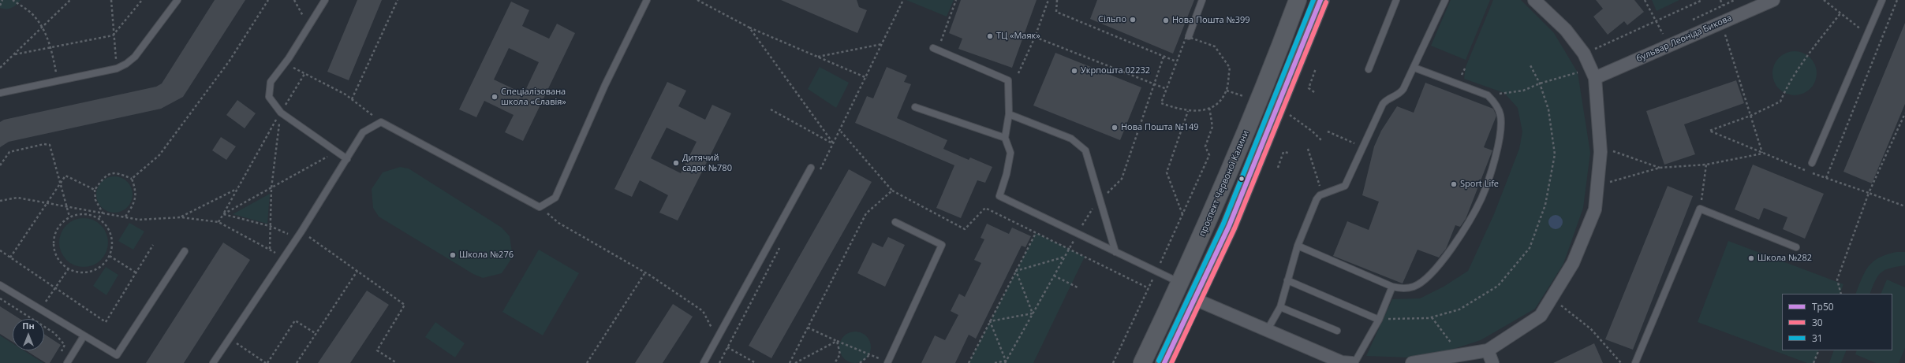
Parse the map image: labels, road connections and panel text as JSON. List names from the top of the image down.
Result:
{
  "streets": {
    "main road": ["проспект Червоної Калини"],
    "street": ["бульвар Леоніда Бикова"]
  },
  "places": [
    "Сільпо",
    "Нова Пошта №399",
    "ТЦ «Маяк»",
    "Укрпошта 02232",
    "Спеціалізована школа «Славія»",
    "Нова Пошта №149",
    "Дитячий садок №780",
    "Sport Life",
    "Школа №276",
    "Школа №282"
  ],
  "lines": ["transit line Тр50", "transit line 31", "transit line 30"],
  "legend": ["Тр50", "30", "31"],
  "north": "top"
}
